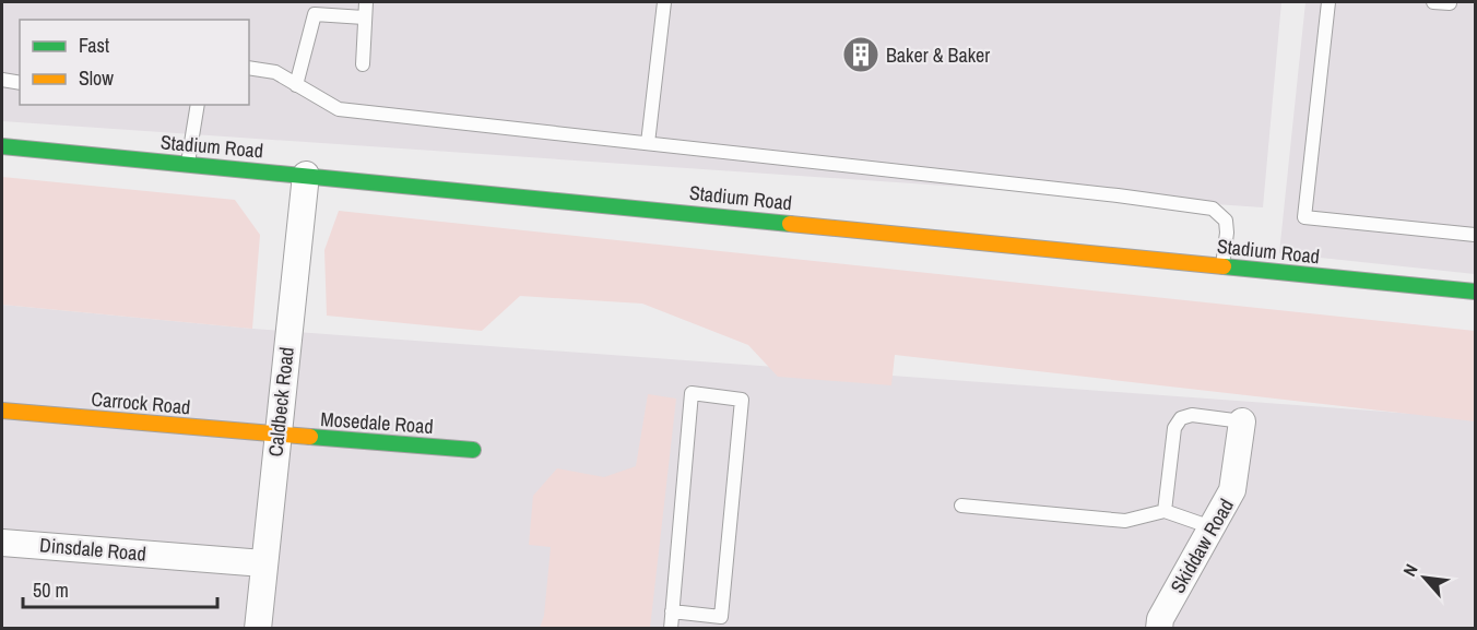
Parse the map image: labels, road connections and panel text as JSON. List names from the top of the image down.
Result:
{
  "streets": {
    "street": [
      "Stadium Road",
      "Caldbeck Road",
      "Carrock Road",
      "Mosedale Road",
      "Skiddaw Road",
      "Dinsdale Road"
    ]
  },
  "crossings": [
    ["Stadium Road", "Caldbeck Road"],
    ["Caldbeck Road", "Carrock Road"],
    ["Caldbeck Road", "Mosedale Road"],
    ["Caldbeck Road", "Dinsdale Road"],
    ["Carrock Road", "Mosedale Road"]
  ],
  "places": {
    "building": ["Baker & Baker"]
  },
  "legend": ["Fast", "Slow"],
  "scale_bar": "50 m",
  "north": "top left"
}
